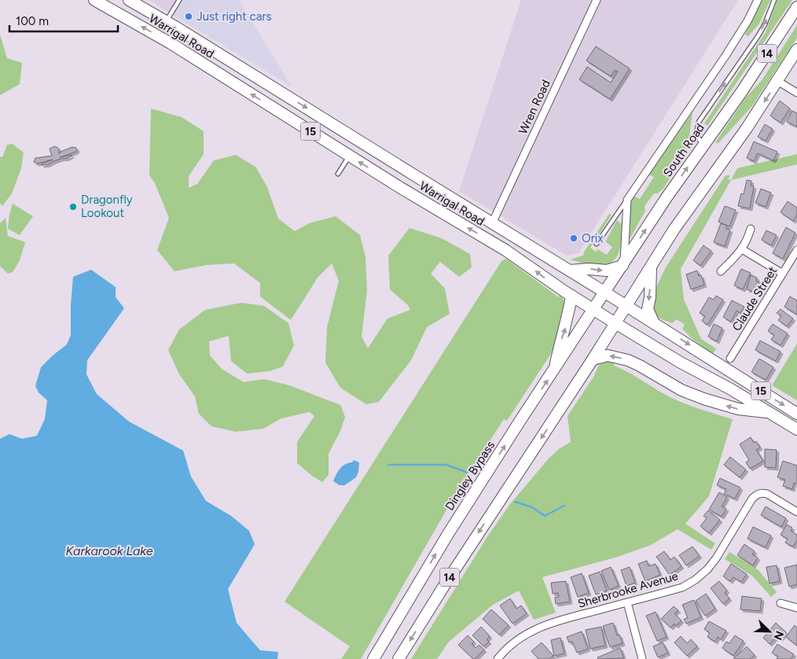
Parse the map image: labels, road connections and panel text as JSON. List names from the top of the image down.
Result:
{
  "streets": {
    "highway": [
      "Warrigal Road",
      "14",
      "15",
      "South Road",
      "Dingley Bypass"
    ],
    "street": ["Wren Road", "Claude Street", "Sherbrooke Avenue"]
  },
  "crossings": [
    ["Warrigal Road", "14"],
    ["Warrigal Road", "Wren Road"],
    ["Warrigal Road", "South Road"],
    ["Warrigal Road", "Dingley Bypass"],
    ["South Road", "Dingley Bypass"]
  ],
  "water": ["Karkarook Lake"],
  "places": ["Just right cars", "Dragonfly Lookout", "Orix"],
  "scale_bar": "100 m",
  "north": "bottom right"
}
